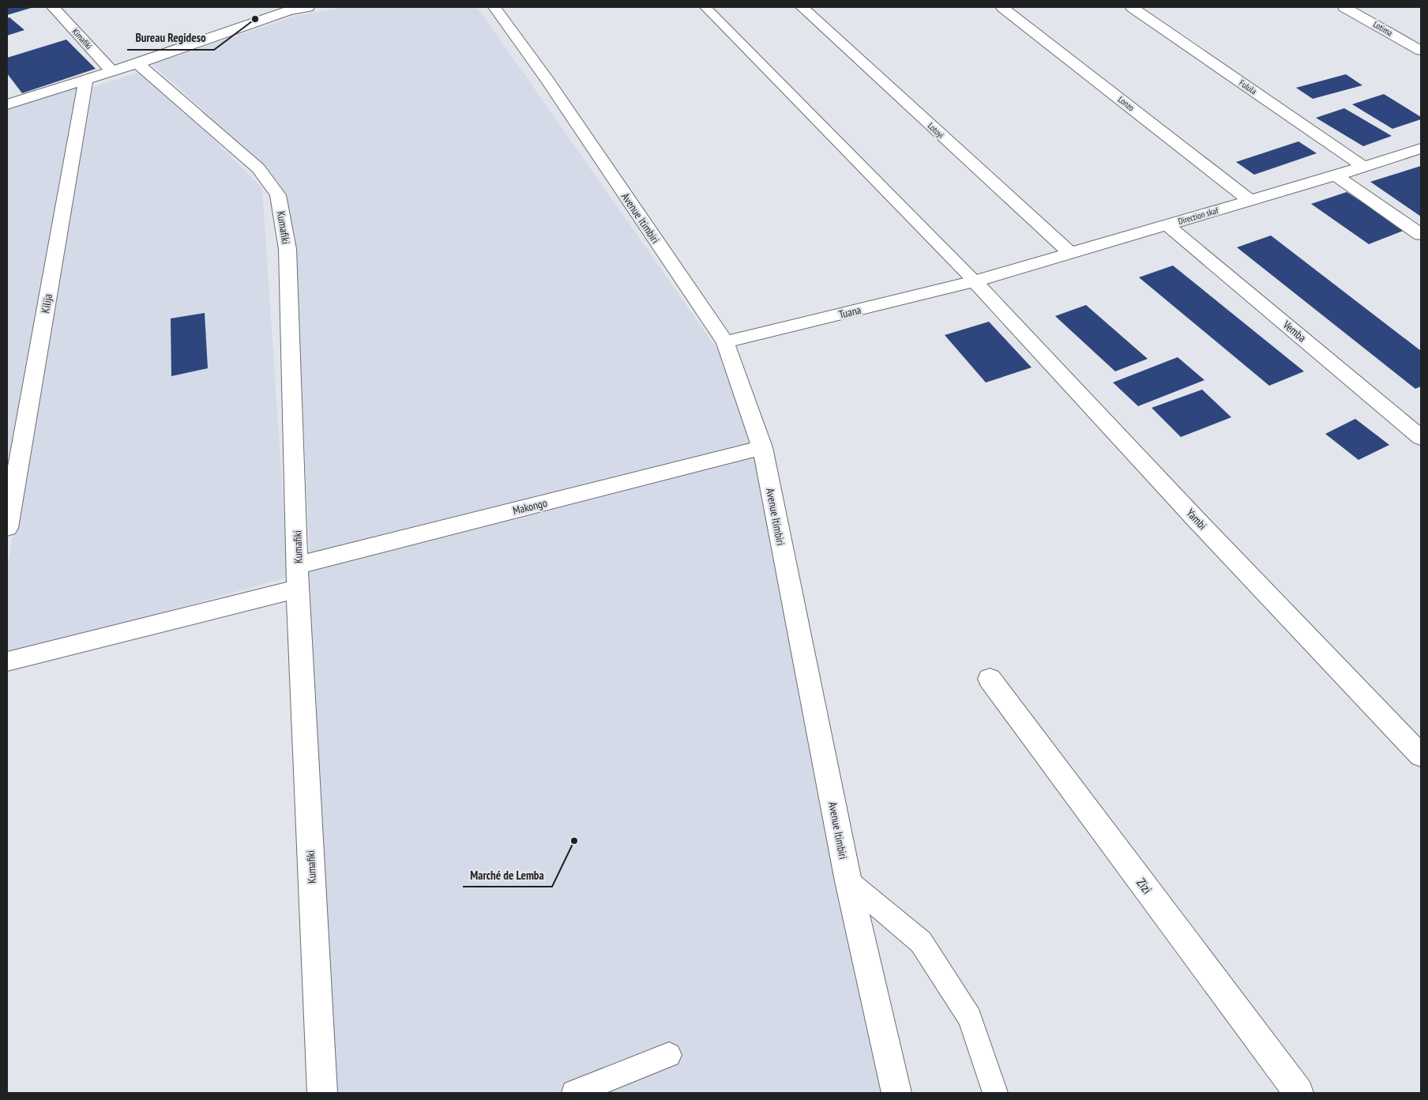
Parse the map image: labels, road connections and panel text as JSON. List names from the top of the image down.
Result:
{
  "streets": {
    "street": [
      "Lotima",
      "Kimafiki",
      "Fulula",
      "Lonzo",
      "Lotoyi",
      "Direction skaf",
      "Avenue Itimbiri",
      "Kumafiki",
      "Kilija",
      "Tuana",
      "Vemba",
      "Makongo",
      "Yambi",
      "Zizi"
    ]
  },
  "crossings": [
    ["Fulula", "Direction skaf"],
    ["Lonzo", "Direction skaf"],
    ["Lotoyi", "Direction skaf"],
    ["Direction skaf", "Tuana"],
    ["Direction skaf", "Vemba"],
    ["Direction skaf", "Yambi"],
    ["Avenue Itimbiri", "Tuana"],
    ["Avenue Itimbiri", "Makongo"],
    ["Kumafiki", "Makongo"],
    ["Tuana", "Yambi"]
  ],
  "places": ["Bureau Regideso", "Marché de Lemba"]
}
